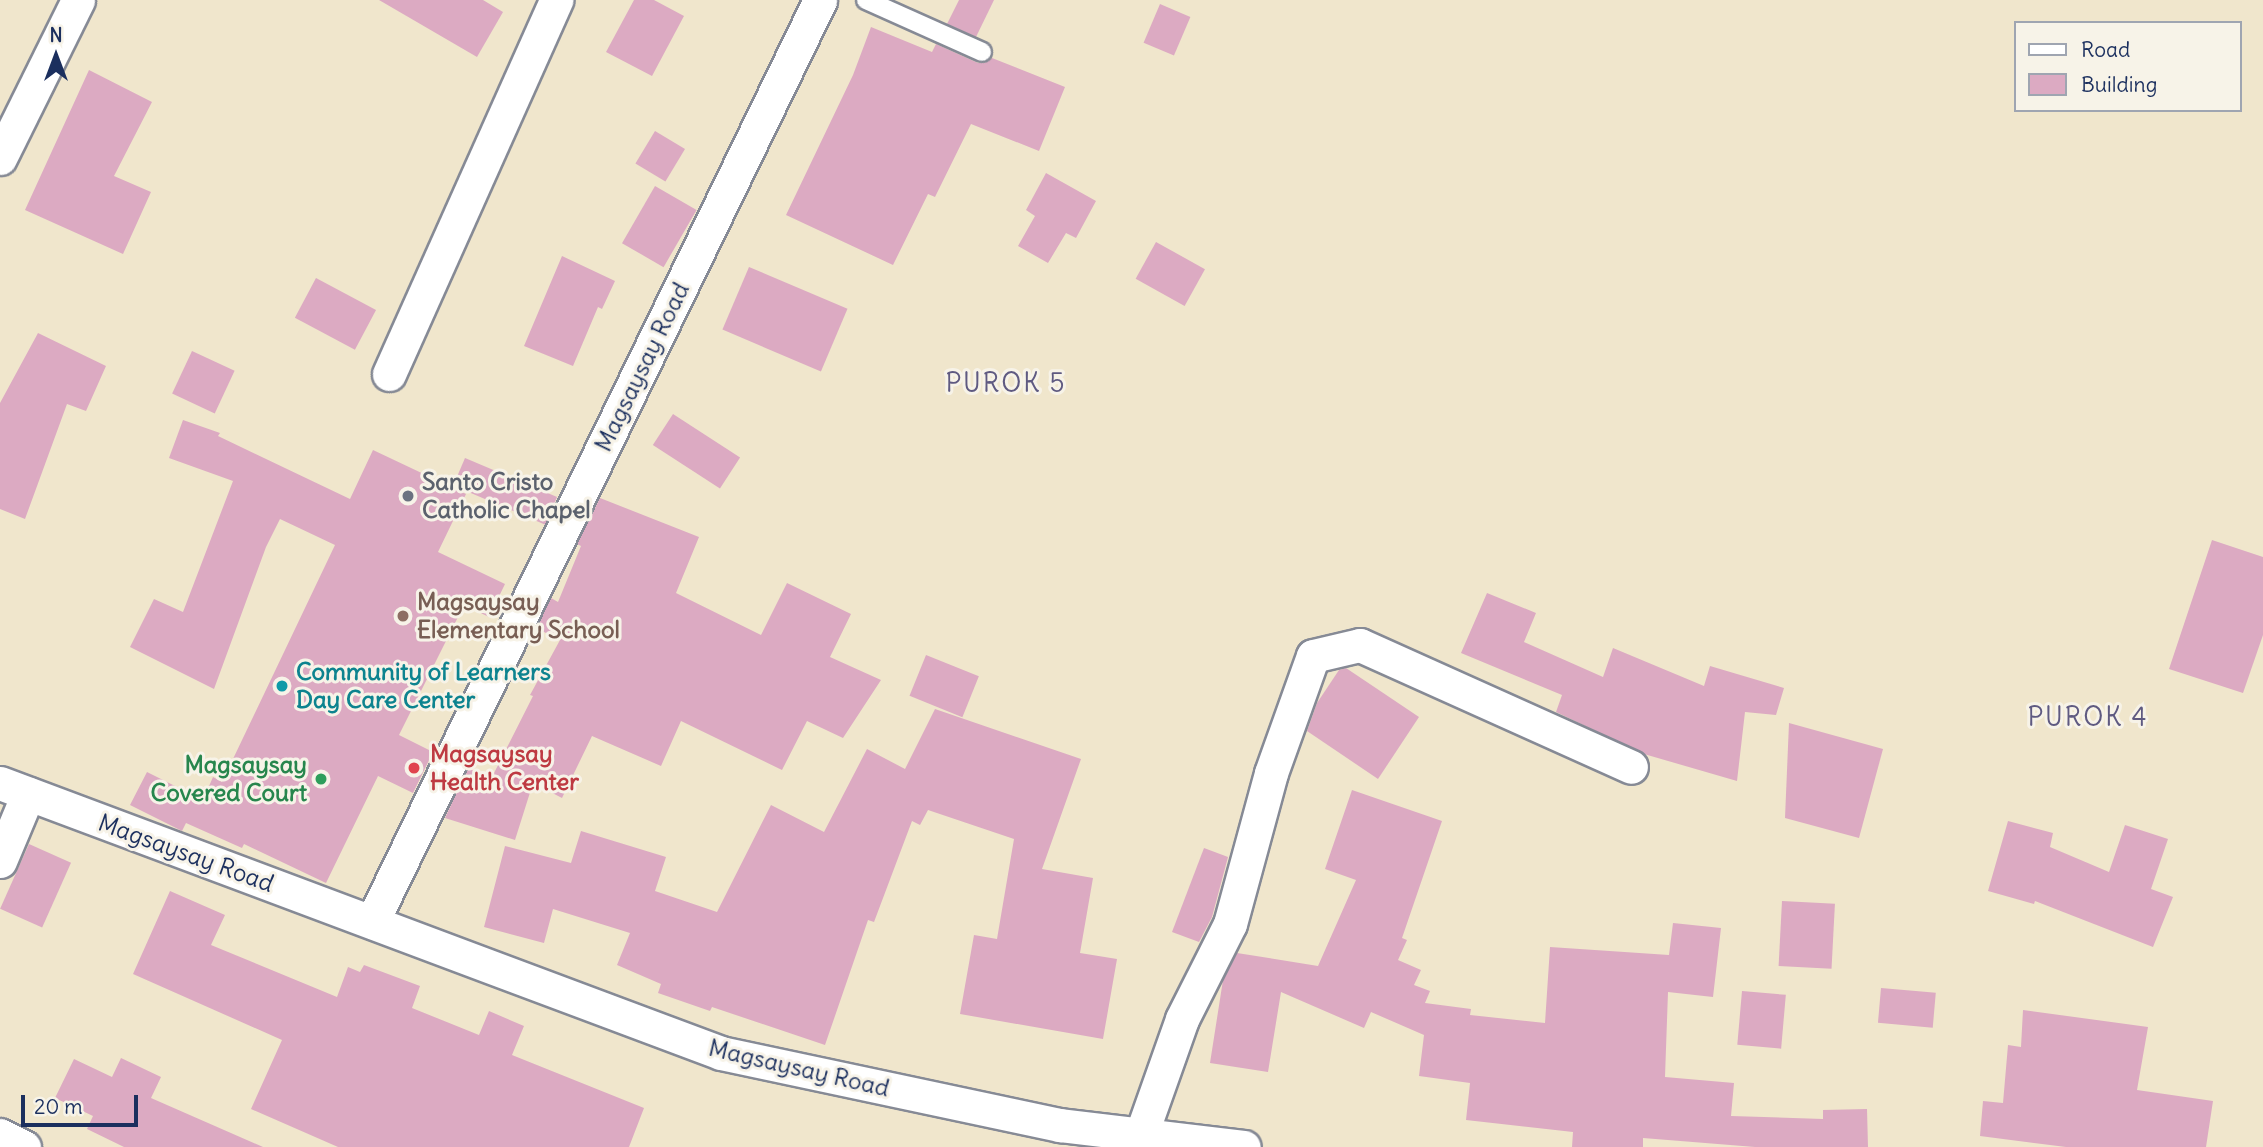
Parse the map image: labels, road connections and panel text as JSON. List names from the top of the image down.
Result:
{
  "streets": {
    "street": ["Magsaysay Road"]
  },
  "districts": ["PUROK 5", "PUROK 4"],
  "places": [
    "Santo Cristo Catholic Chapel",
    "Magsaysay Elementary School",
    "Community of Learners Day Care Center",
    "Magsaysay Health Center",
    "Magsaysay Covered Court"
  ],
  "legend": ["Road", "Building"],
  "scale_bar": "20 m",
  "north": "top"
}
